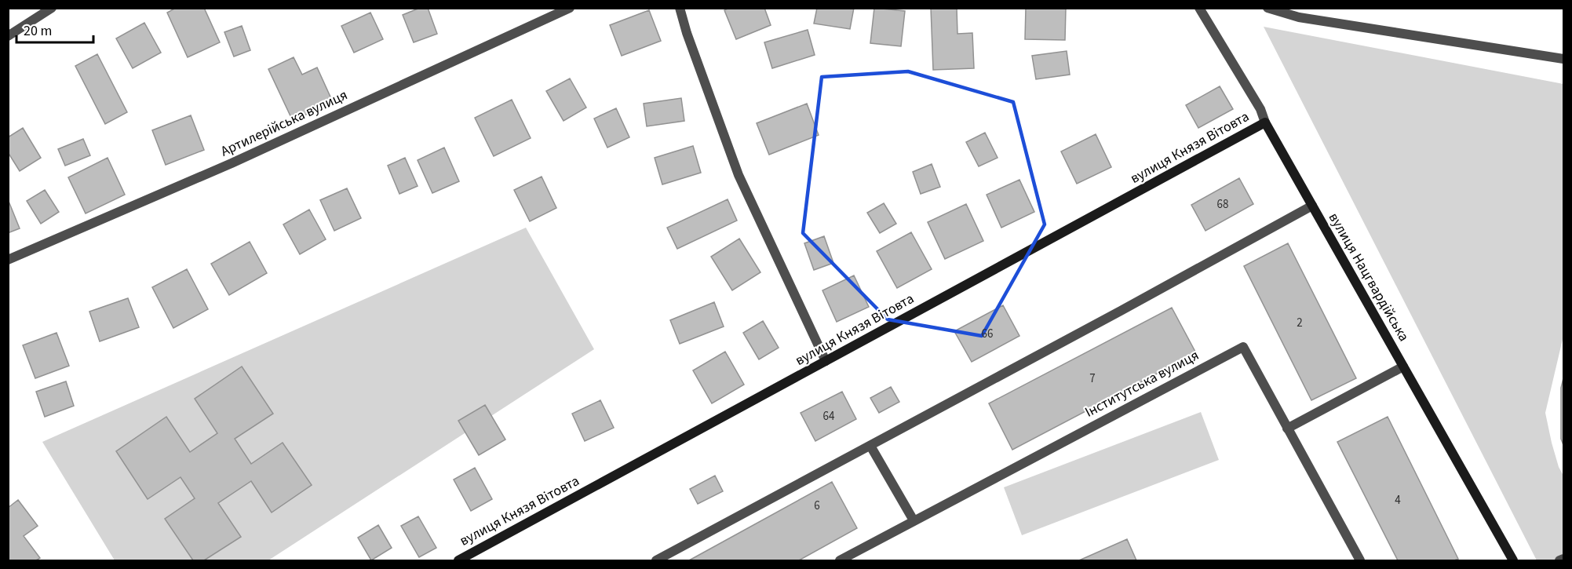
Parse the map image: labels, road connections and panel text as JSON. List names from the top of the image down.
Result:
{
  "streets": {
    "street": [
      "Артилерійська вулиця",
      "вулиця Князя Вітовта",
      "вулиця Нацгвардійська",
      "Інститутська вулиця"
    ]
  },
  "crossings": [
    ["вулиця Князя Вітовта", "вулиця Нацгвардійська"]
  ],
  "house_numbers": [
    "68",
    "2",
    "66",
    "7",
    "64",
    "4",
    "6"
  ],
  "scale_bar": "20 m"
}
